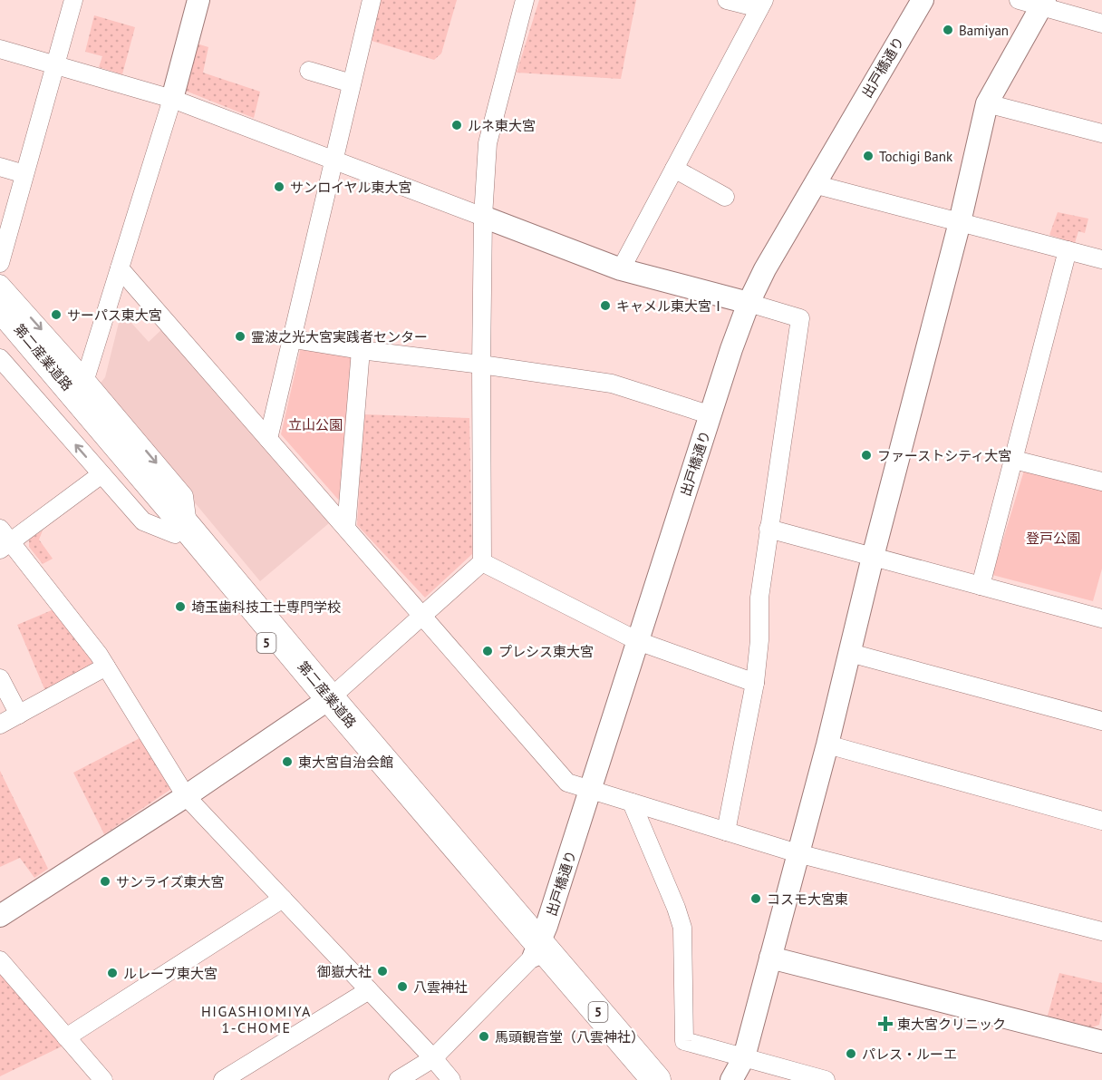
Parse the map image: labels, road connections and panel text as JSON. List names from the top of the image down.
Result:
{
  "streets": {
    "main road": ["第二産業道路", "5"],
    "street": ["出戸橋通り"]
  },
  "crossings": [
    ["出戸橋通り", "第二産業道路"]
  ],
  "districts": ["HIGASHIOMIYA 1-CHOME"],
  "parks": ["立山公園", "登戸公園"],
  "places": {
    "other": [
      "Bamiyan",
      "ルネ東大宮",
      "Tochigi Bank",
      "サンロイヤル東大宮",
      "キャメル東大宮Ⅰ",
      "サーパス東大宮",
      "霊波之光大宮実践者センター",
      "ファーストシティ大宮",
      "埼玉歯科技工士専門学校",
      "プレシス東大宮",
      "東大宮自治会館",
      "サンライズ東大宮",
      "コスモ大宮東",
      "御嶽大社",
      "ルレーブ東大宮",
      "八雲神社",
      "馬頭観音堂（八雲神社）",
      "パレス・ルーエ"
    ],
    "health": ["東大宮クリニック"]
  }
}
